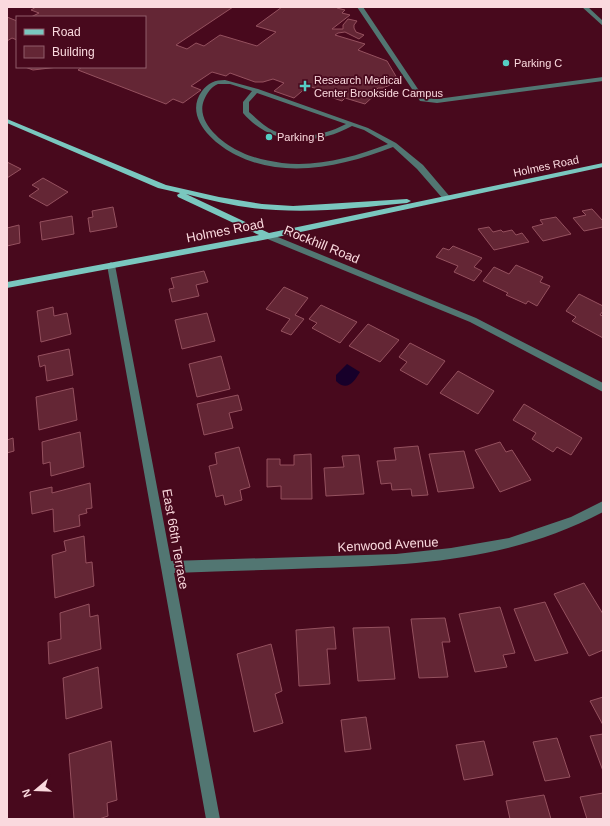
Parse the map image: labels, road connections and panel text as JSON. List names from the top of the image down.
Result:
{
  "streets": {
    "main road": ["Holmes Road", "Rockhill Road"],
    "street": ["East 66th Terrace", "Kenwood Avenue"]
  },
  "crossings": [
    ["Holmes Road", "Rockhill Road"],
    ["Holmes Road", "East 66th Terrace"],
    ["East 66th Terrace", "Kenwood Avenue"]
  ],
  "places": {
    "other": ["Parking C", "Parking B"],
    "health": ["Research Medical Center Brookside Campus"]
  },
  "legend": ["Road", "Building"],
  "north": "left"
}
